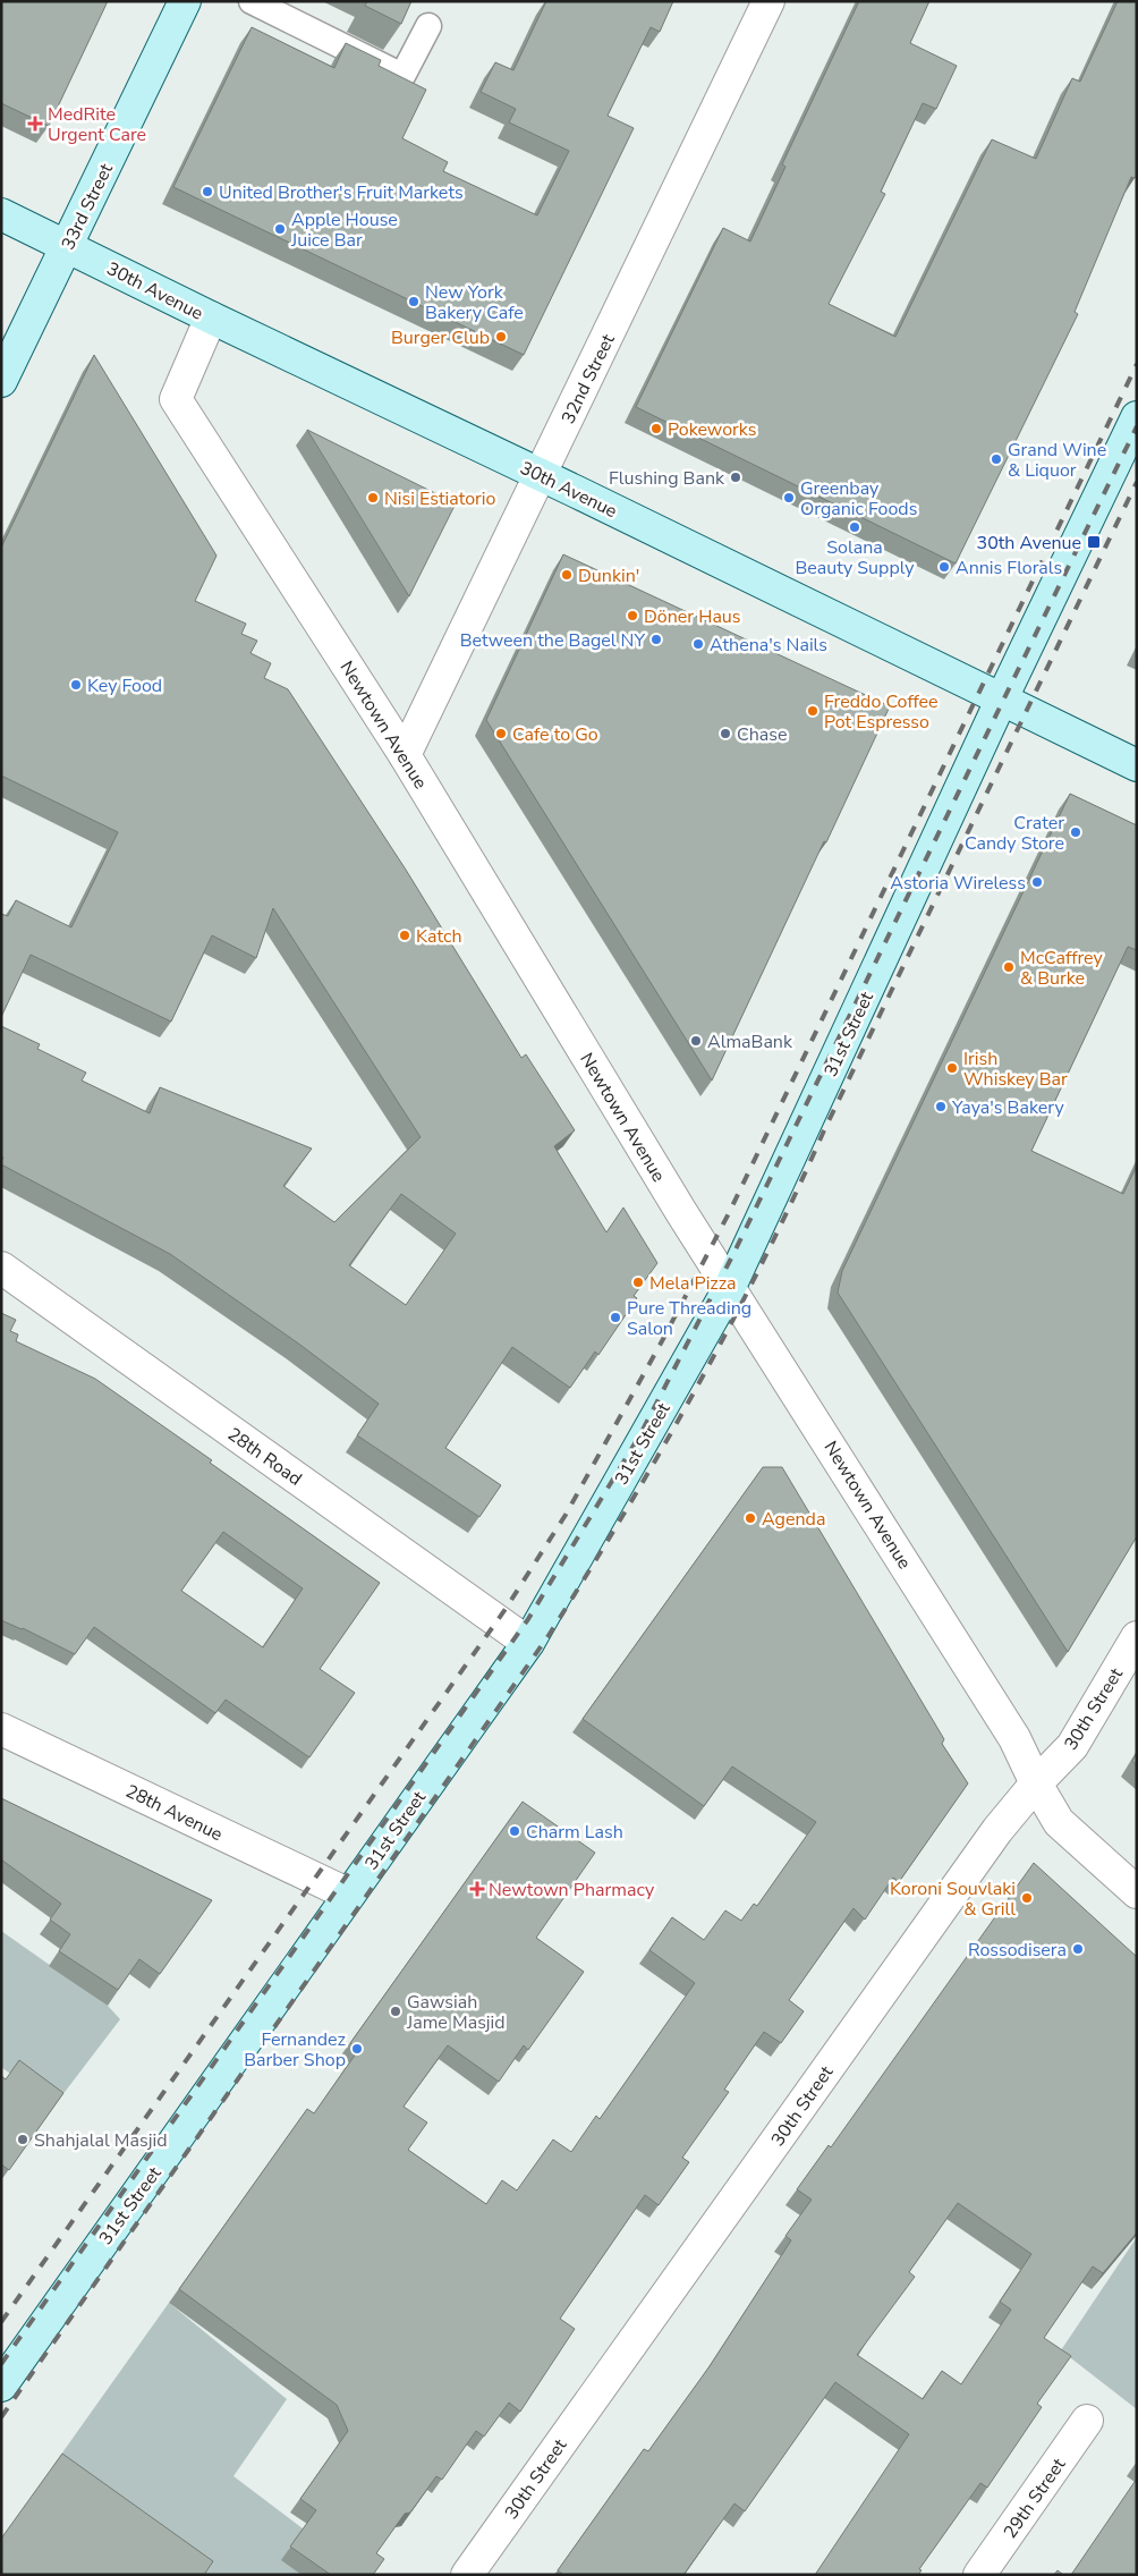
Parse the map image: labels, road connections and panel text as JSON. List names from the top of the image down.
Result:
{
  "streets": {
    "main road": ["33rd Street", "30th Avenue", "31st Street"],
    "street": [
      "32nd Street",
      "Newtown Avenue",
      "28th Road",
      "30th Street",
      "28th Avenue",
      "29th Street"
    ]
  },
  "crossings": [
    ["33rd Street", "30th Avenue"],
    ["30th Avenue", "32nd Street"],
    ["30th Avenue", "Newtown Avenue"],
    ["30th Avenue", "31st Street"],
    ["32nd Street", "Newtown Avenue"],
    ["Newtown Avenue", "31st Street"],
    ["Newtown Avenue", "30th Street"],
    ["31st Street", "28th Road"],
    ["31st Street", "28th Avenue"]
  ],
  "places": {
    "health": ["MedRite Urgent Care", "Newtown Pharmacy"],
    "other": [
      "United Brother's Fruit Markets",
      "Apple House Juice Bar",
      "New York Bakery Cafe",
      "Burger Club",
      "Pokeworks",
      "Grand Wine & Liquor",
      "Flushing Bank",
      "Nisi Estiatorio",
      "Greenbay Organic Foods",
      "Solana Beauty Supply",
      "Annis Florals",
      "Dunkin'",
      "Döner Haus",
      "Between the Bagel NY",
      "Athena's Nails",
      "Key Food",
      "Freddo Coffee Pot Espresso",
      "Cafe to Go",
      "Chase",
      "Crater Candy Store",
      "Astoria Wireless",
      "Katch",
      "McCaffrey & Burke",
      "AlmaBank",
      "Irish Whiskey Bar",
      "Yaya's Bakery",
      "Mela Pizza",
      "Pure Threading Salon",
      "Agenda",
      "Charm Lash",
      "Koroni Souvlaki & Grill",
      "Rossodisera",
      "Gawsiah Jame Masjid",
      "Fernandez Barber Shop",
      "Shahjalal Masjid"
    ],
    "transit": ["30th Avenue"]
  }
}
